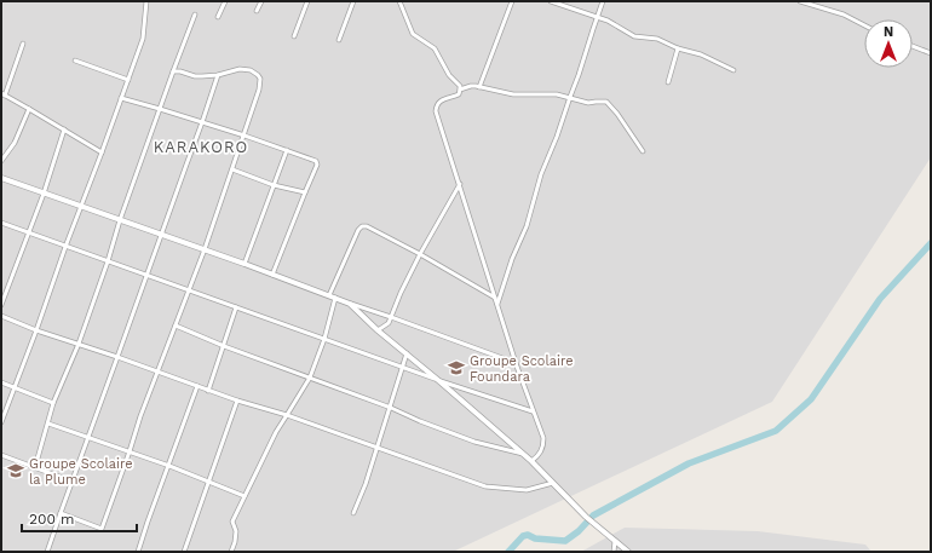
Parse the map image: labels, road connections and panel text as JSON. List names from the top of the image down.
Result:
{
  "districts": ["KARAKORO"],
  "places": {
    "school or university": ["Groupe Scolaire Foundara", "Groupe Scolaire la Plume"]
  },
  "scale_bar": "200 m",
  "north": "top"
}
